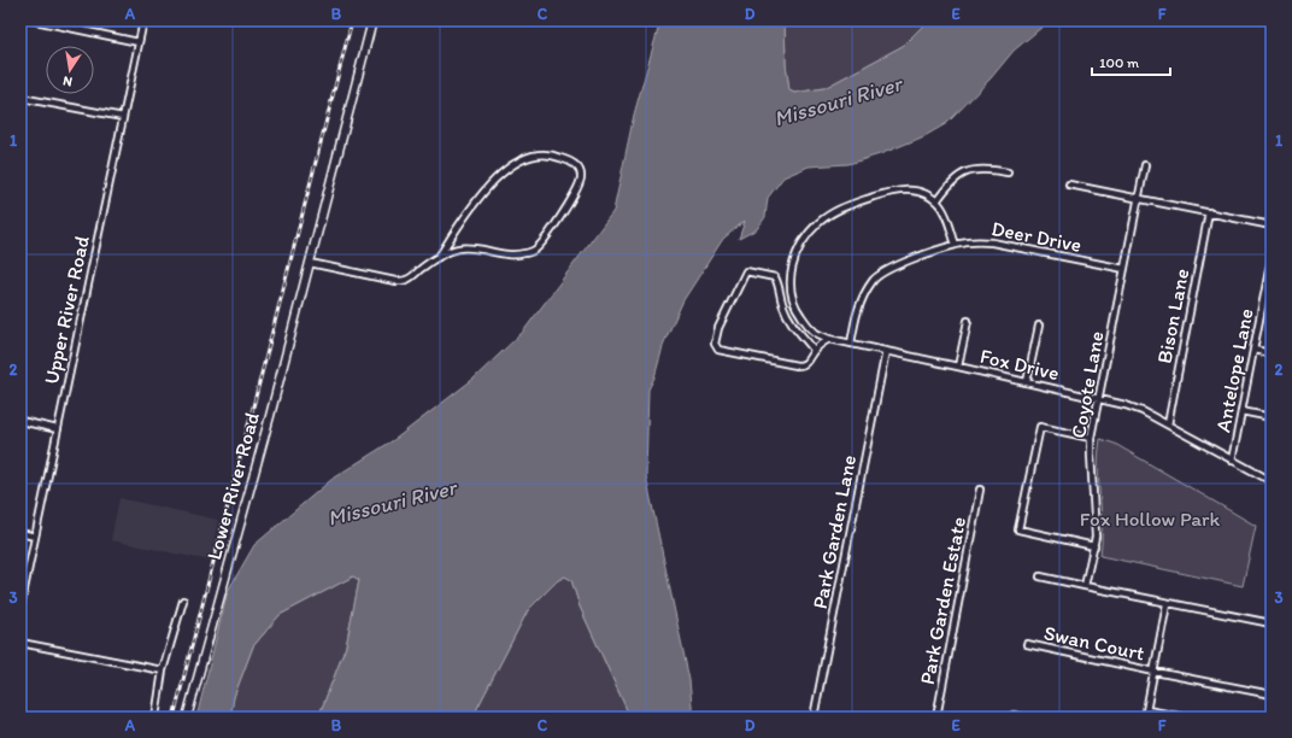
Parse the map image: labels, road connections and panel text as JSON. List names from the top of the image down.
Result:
{
  "streets": {
    "street": [
      "Deer Drive",
      "Upper River Road",
      "Bison Lane",
      "Fox Drive",
      "Antelope Lane",
      "Coyote Lane",
      "Lower River Road",
      "Park Garden Lane",
      "Park Garden Estate",
      "Swan Court"
    ]
  },
  "crossings": [
    ["Deer Drive", "Fox Drive"],
    ["Deer Drive", "Coyote Lane"],
    ["Bison Lane", "Fox Drive"],
    ["Fox Drive", "Antelope Lane"],
    ["Fox Drive", "Coyote Lane"],
    ["Fox Drive", "Park Garden Lane"]
  ],
  "water": ["Missouri River"],
  "parks": ["Fox Hollow Park"],
  "scale_bar": "100 m",
  "north": "bottom",
  "grid": {
    "columns": [
      "A",
      "B",
      "C",
      "D",
      "E",
      "F"
    ],
    "rows": ["1", "2", "3"]
  }
}
